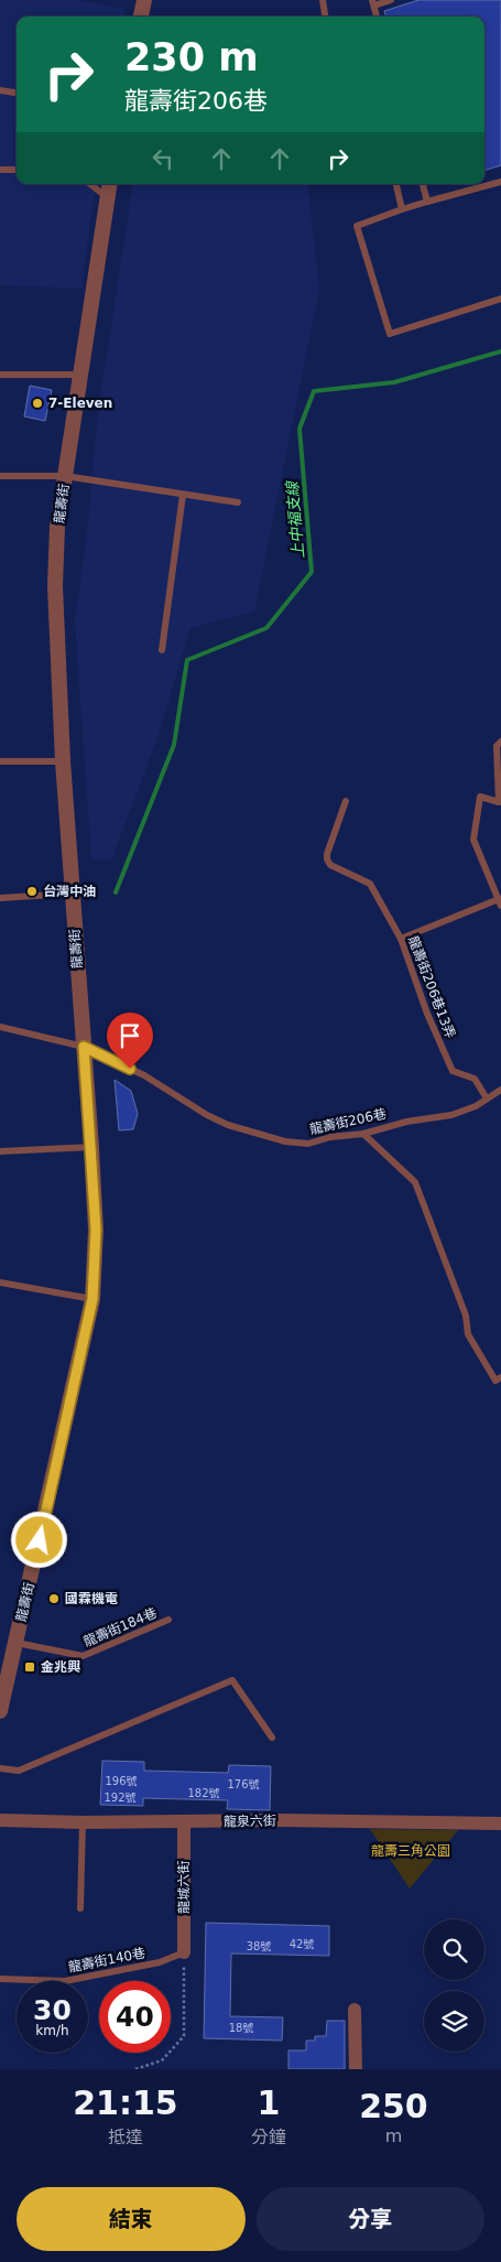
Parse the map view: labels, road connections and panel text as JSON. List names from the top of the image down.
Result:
{
  "streets": {
    "street": ["龍壽街", "龍泉六街", "龍城六街"],
    "lane": [
      "龍壽街206巷13弄",
      "龍壽街206巷",
      "龍壽街184巷",
      "龍壽街140巷"
    ]
  },
  "crossings": [
    ["龍壽街", "龍壽街206巷"],
    ["龍壽街", "龍壽街184巷"],
    ["龍壽街206巷13弄", "龍壽街206巷"],
    ["龍泉六街", "龍城六街"],
    ["龍城六街", "龍壽街140巷"]
  ],
  "water": ["上中福支線"],
  "parks": ["龍壽三角公園"],
  "places": {
    "other": ["7-Eleven", "台灣中油", "國霖機電"],
    "transit": ["金兆興"]
  },
  "house_numbers": [
    "196號",
    "176號",
    "182號",
    "192號",
    "42號",
    "38號",
    "18號"
  ],
  "page": {
    "turn": ["230 m", "龍壽街206巷"],
    "speed": "30 km/h",
    "limit": "40",
    "eta": [
      "21:15",
      "抵達",
      "1",
      "分鐘",
      "250",
      "m"
    ],
    "buttons": ["結束", "分享"]
  }
}
